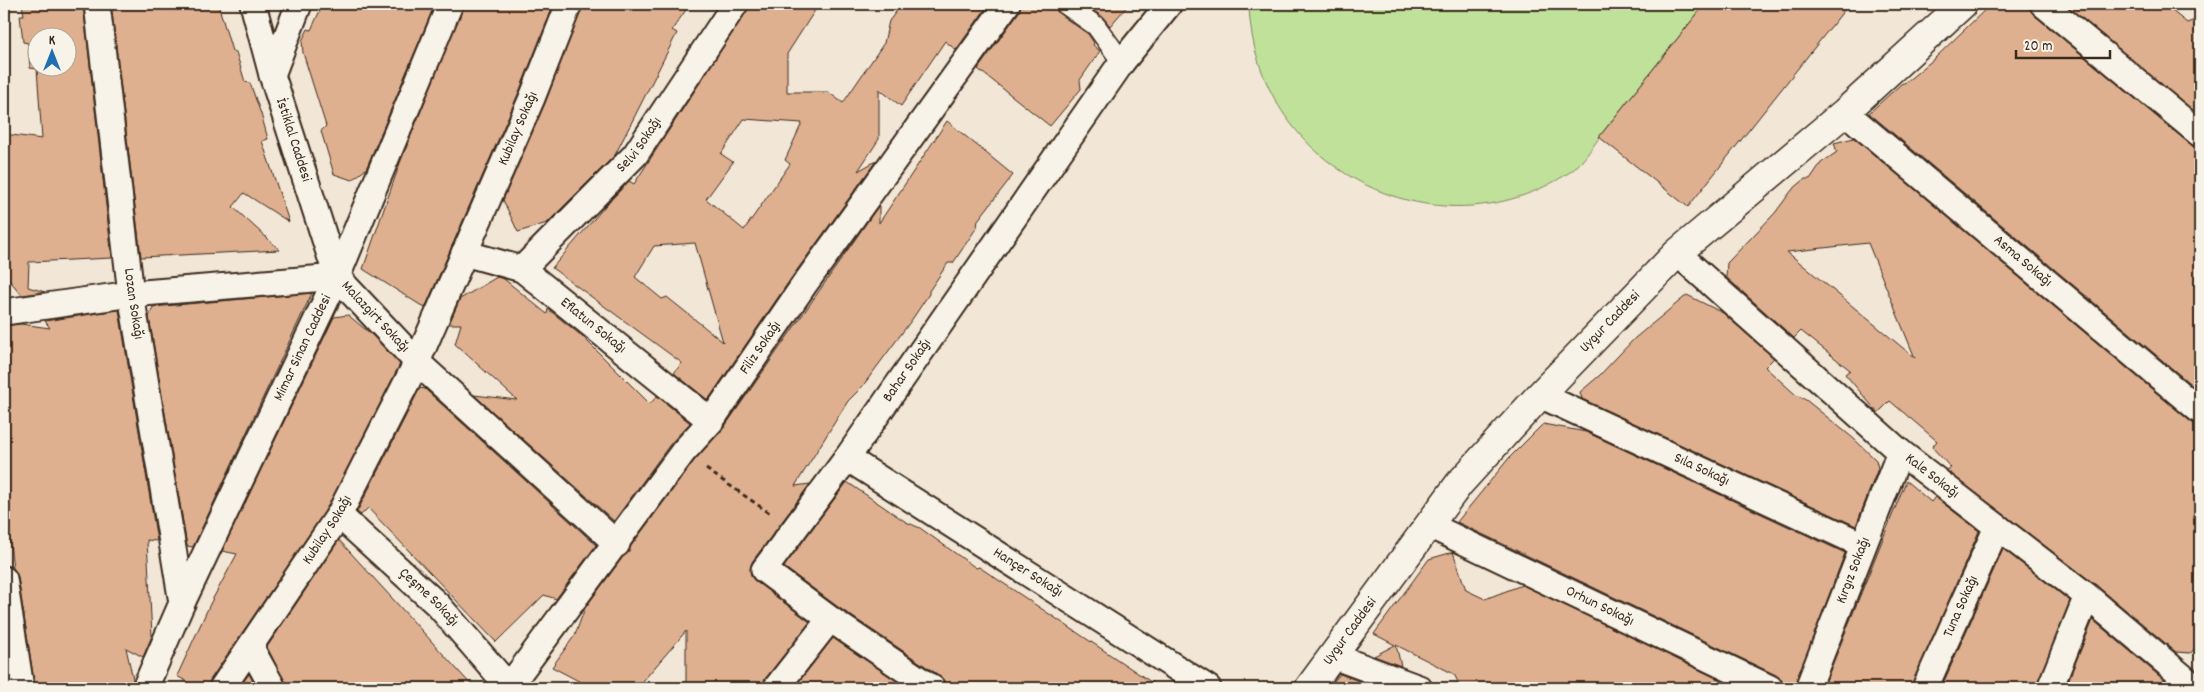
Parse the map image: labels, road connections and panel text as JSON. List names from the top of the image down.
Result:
{
  "streets": {
    "main road": ["Uygur Caddesi"],
    "street": [
      "Kubilay Sokağı",
      "İstiklal Caddesi",
      "Selvi Sokağı",
      "Asma Sokağı",
      "Lozan Sokağı",
      "Malazgirt Sokağı",
      "Eflatun Sokağı",
      "Filiz Sokağı",
      "Mimar Sinan Caddesi",
      "Bahar Sokağı",
      "Sıla Sokağı",
      "Kale Sokağı",
      "Kırgız Sokağı",
      "Hançer Sokağı",
      "Çeşme Sokağı",
      "Orhun Sokağı",
      "Tuna Sokağı"
    ]
  },
  "crossings": [
    ["Kubilay Sokağı", "Malazgirt Sokağı"],
    ["Kubilay Sokağı", "Eflatun Sokağı"],
    ["Kubilay Sokağı", "Çeşme Sokağı"],
    ["İstiklal Caddesi", "Malazgirt Sokağı"],
    ["İstiklal Caddesi", "Mimar Sinan Caddesi"],
    ["Selvi Sokağı", "Eflatun Sokağı"],
    ["Asma Sokağı", "Uygur Caddesi"],
    ["Lozan Sokağı", "Malazgirt Sokağı"],
    ["Lozan Sokağı", "Mimar Sinan Caddesi"],
    ["Malazgirt Sokağı", "Filiz Sokağı"],
    ["Malazgirt Sokağı", "Mimar Sinan Caddesi"],
    ["Uygur Caddesi", "Sıla Sokağı"],
    ["Uygur Caddesi", "Kale Sokağı"],
    ["Uygur Caddesi", "Orhun Sokağı"],
    ["Eflatun Sokağı", "Filiz Sokağı"],
    ["Filiz Sokağı", "Çeşme Sokağı"],
    ["Bahar Sokağı", "Hançer Sokağı"],
    ["Sıla Sokağı", "Kırgız Sokağı"],
    ["Kale Sokağı", "Kırgız Sokağı"],
    ["Kale Sokağı", "Tuna Sokağı"]
  ],
  "scale_bar": "20 m",
  "north": "top"
}
